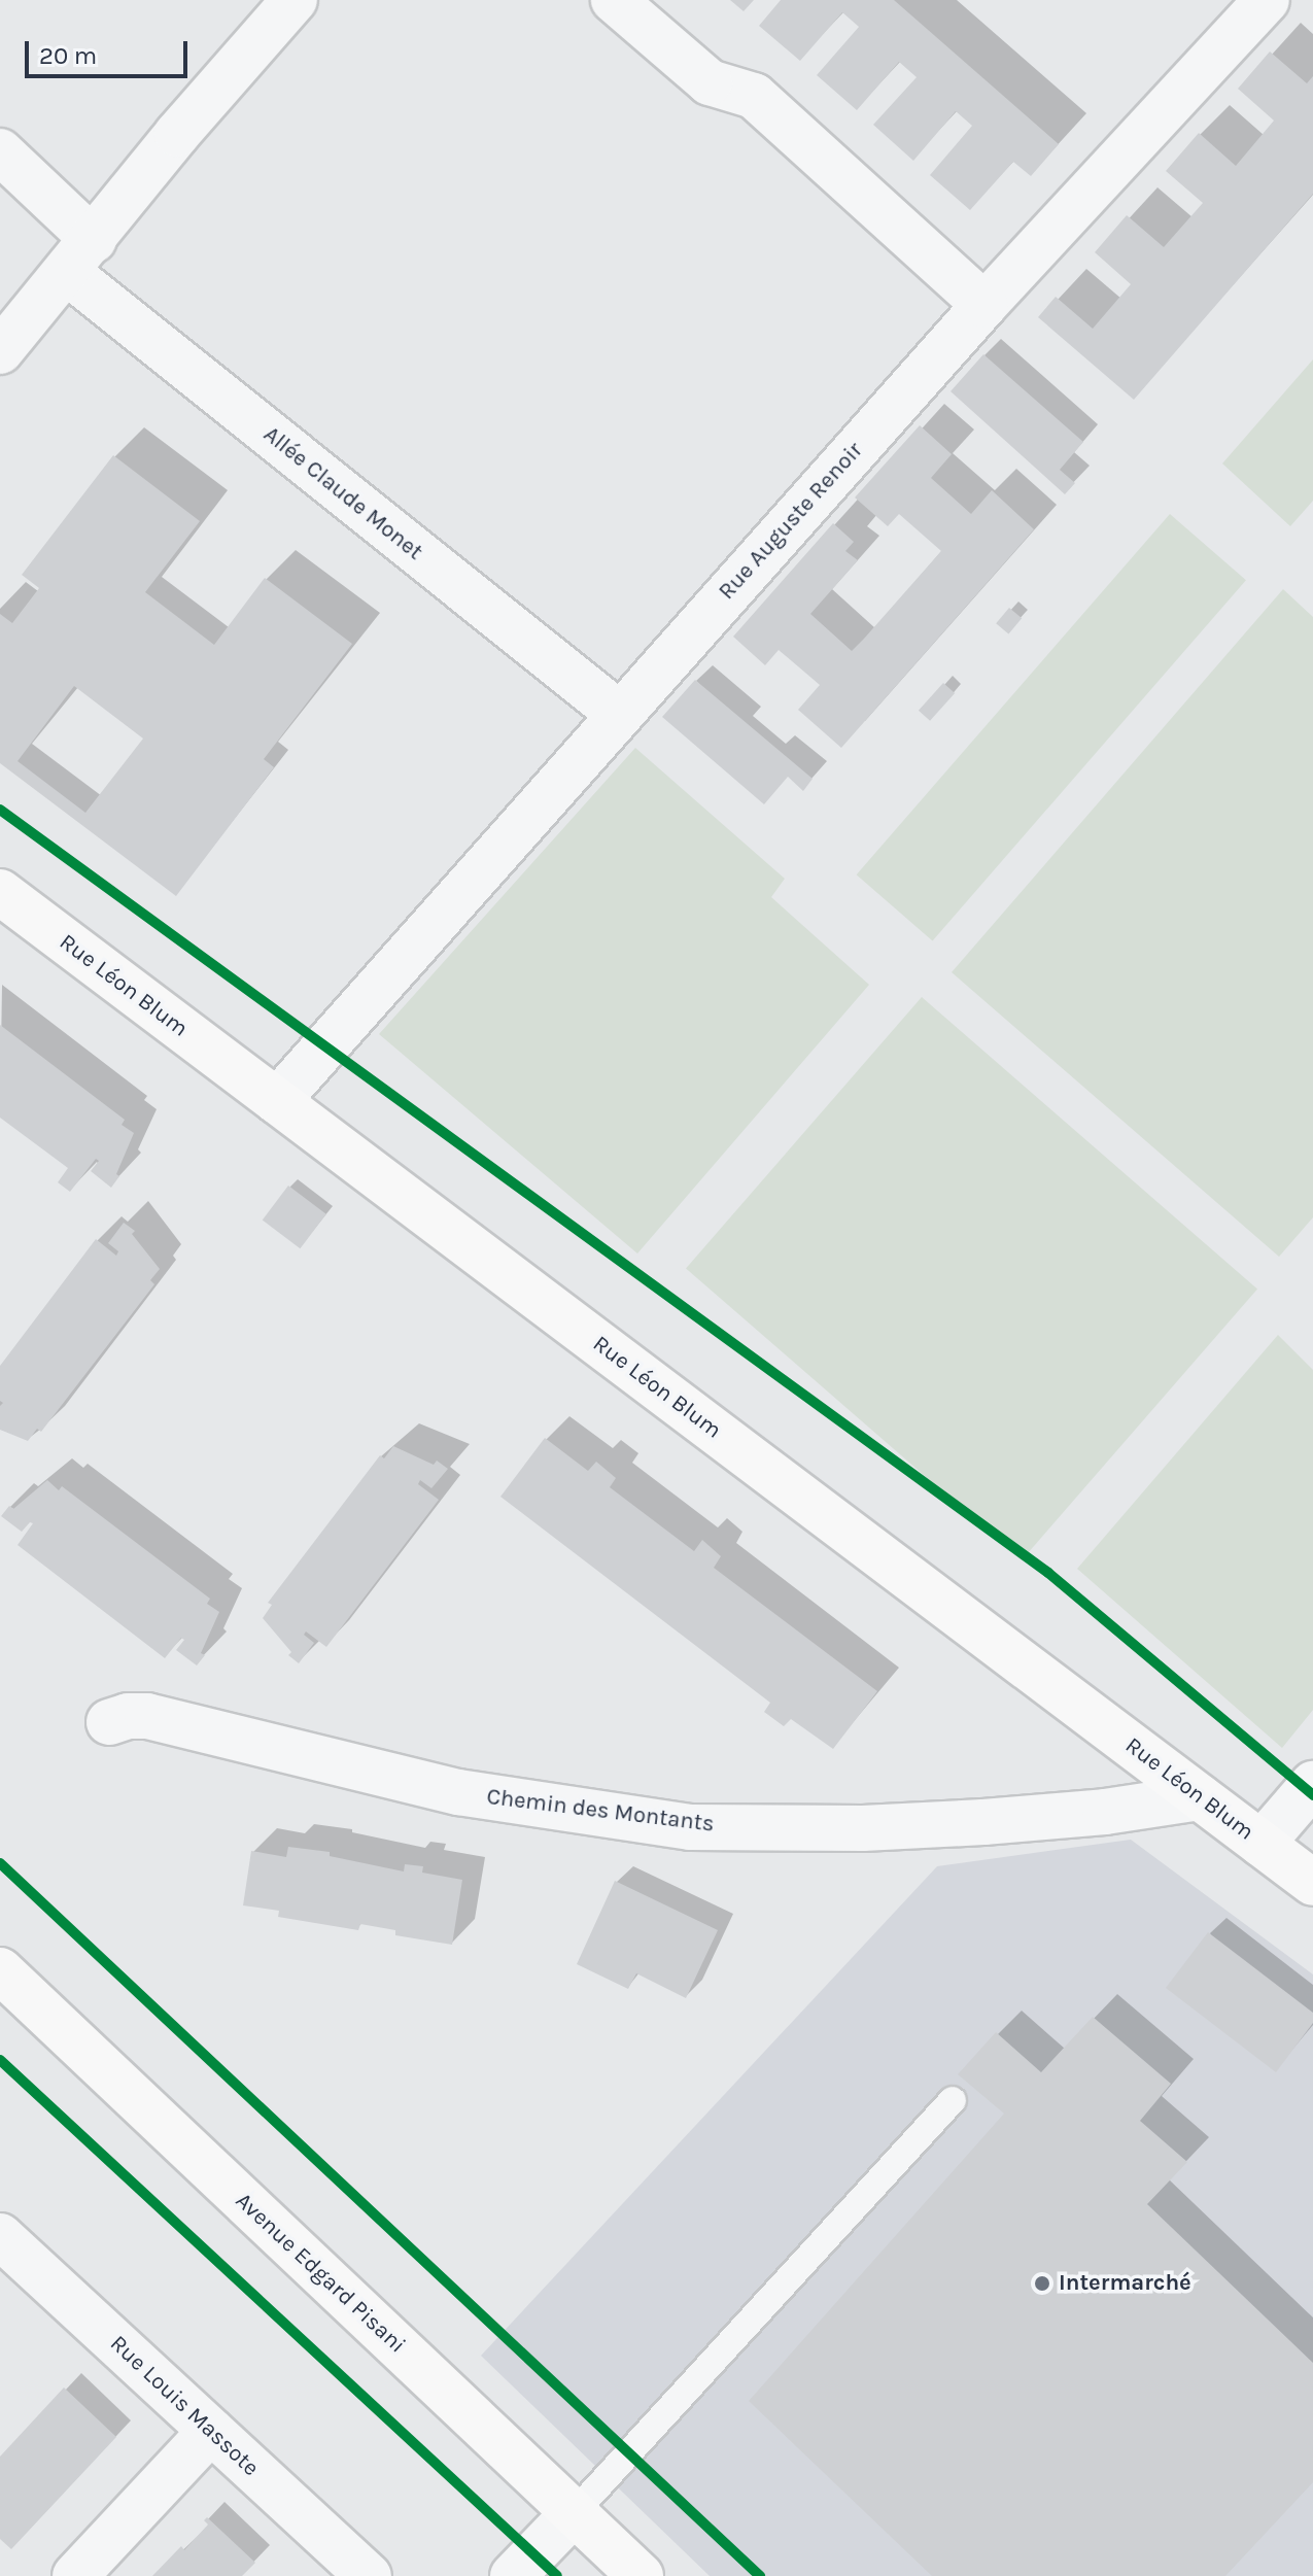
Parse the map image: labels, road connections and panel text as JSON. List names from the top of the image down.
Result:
{
  "streets": {
    "street": [
      "Allée Claude Monet",
      "Rue Auguste Renoir",
      "Rue Léon Blum",
      "Chemin des Montants",
      "Avenue Edgard Pisani",
      "Rue Louis Massote"
    ]
  },
  "crossings": [
    ["Allée Claude Monet", "Rue Auguste Renoir"],
    ["Rue Auguste Renoir", "Rue Léon Blum"],
    ["Rue Léon Blum", "Chemin des Montants"]
  ],
  "places": ["Intermarché"],
  "scale_bar": "20 m"
}
